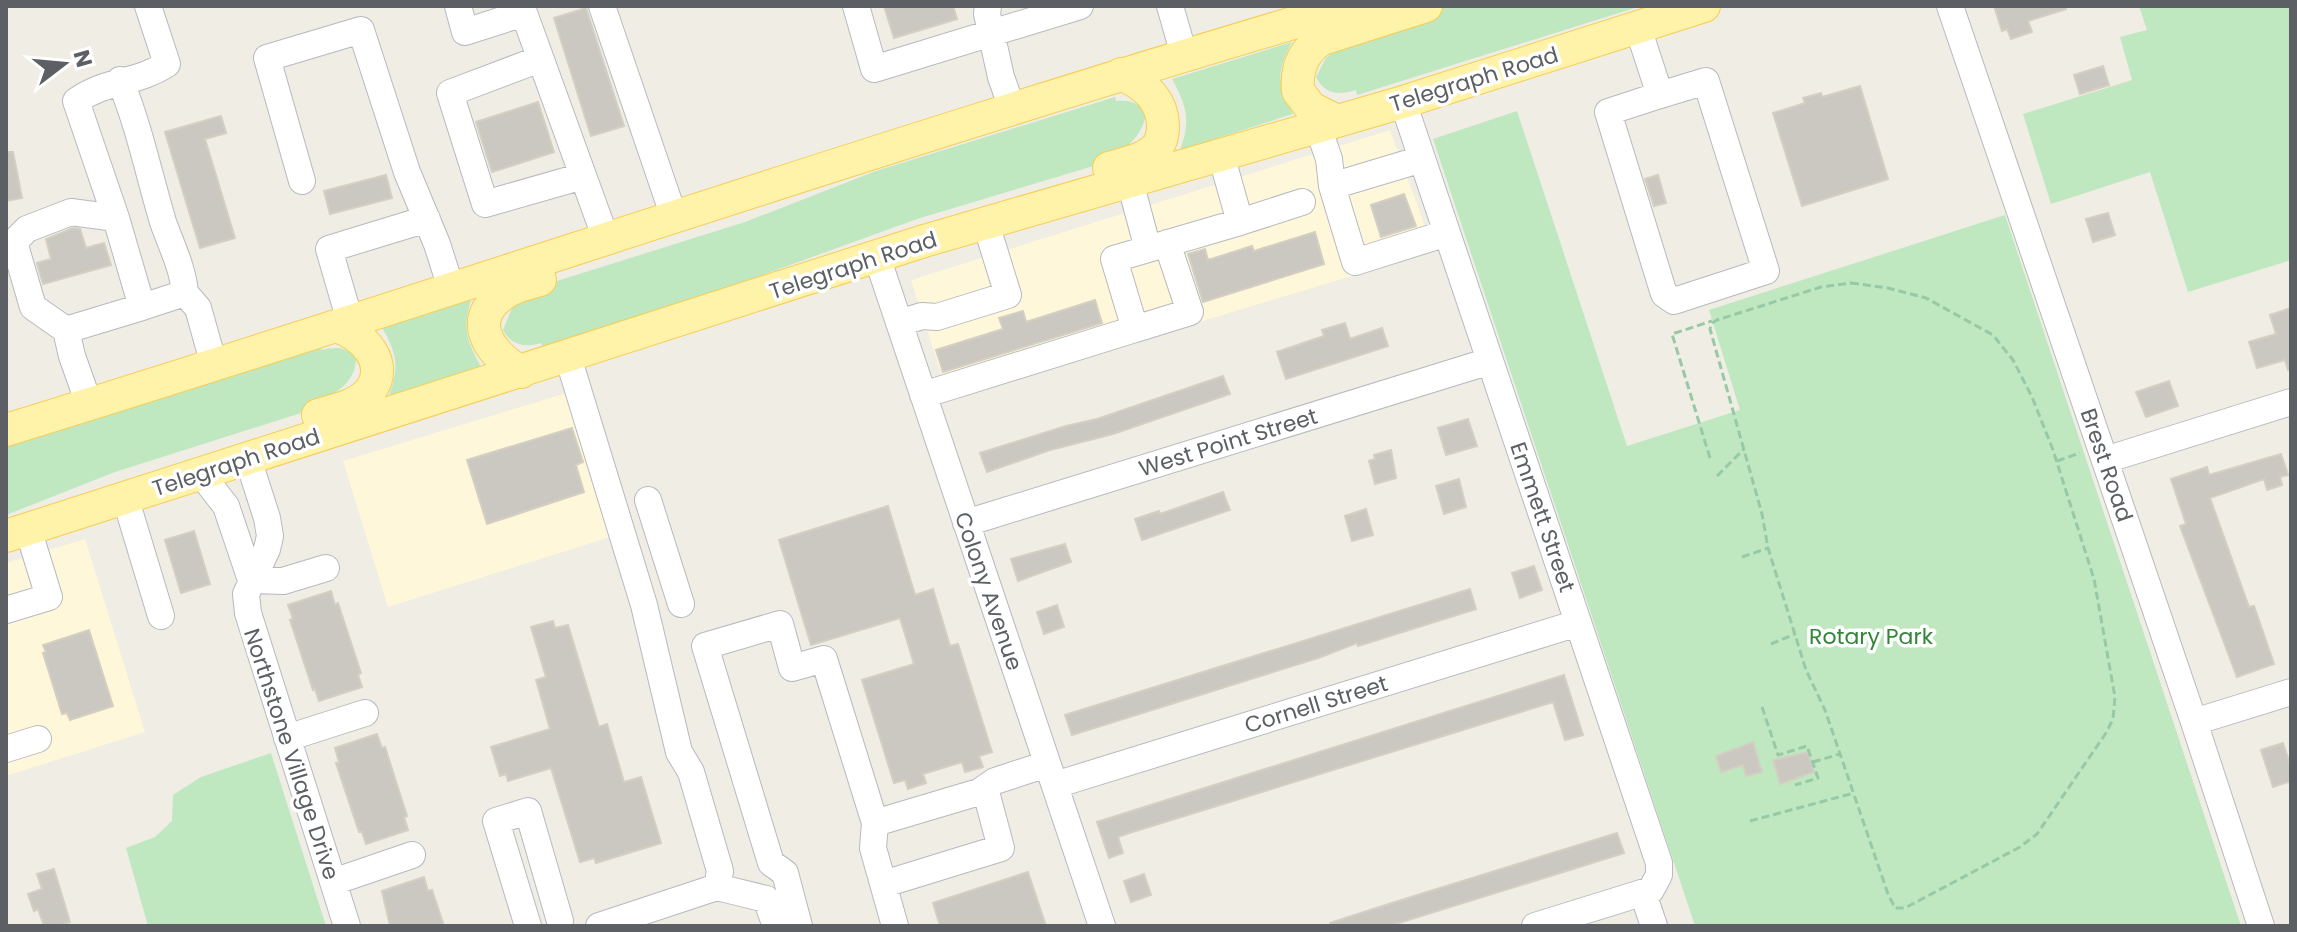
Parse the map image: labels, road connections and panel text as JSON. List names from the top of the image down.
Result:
{
  "streets": {
    "main road": ["Telegraph Road"],
    "street": [
      "West Point Street",
      "Brest Road",
      "Emmett Street",
      "Colony Avenue",
      "Cornell Street",
      "Northstone Village Drive"
    ]
  },
  "crossings": [
    ["Telegraph Road", "Emmett Street"],
    ["Telegraph Road", "Colony Avenue"],
    ["Telegraph Road", "Northstone Village Drive"],
    ["West Point Street", "Emmett Street"],
    ["West Point Street", "Colony Avenue"],
    ["Emmett Street", "Cornell Street"],
    ["Colony Avenue", "Cornell Street"]
  ],
  "parks": ["Rotary Park"],
  "north": "right"
}
